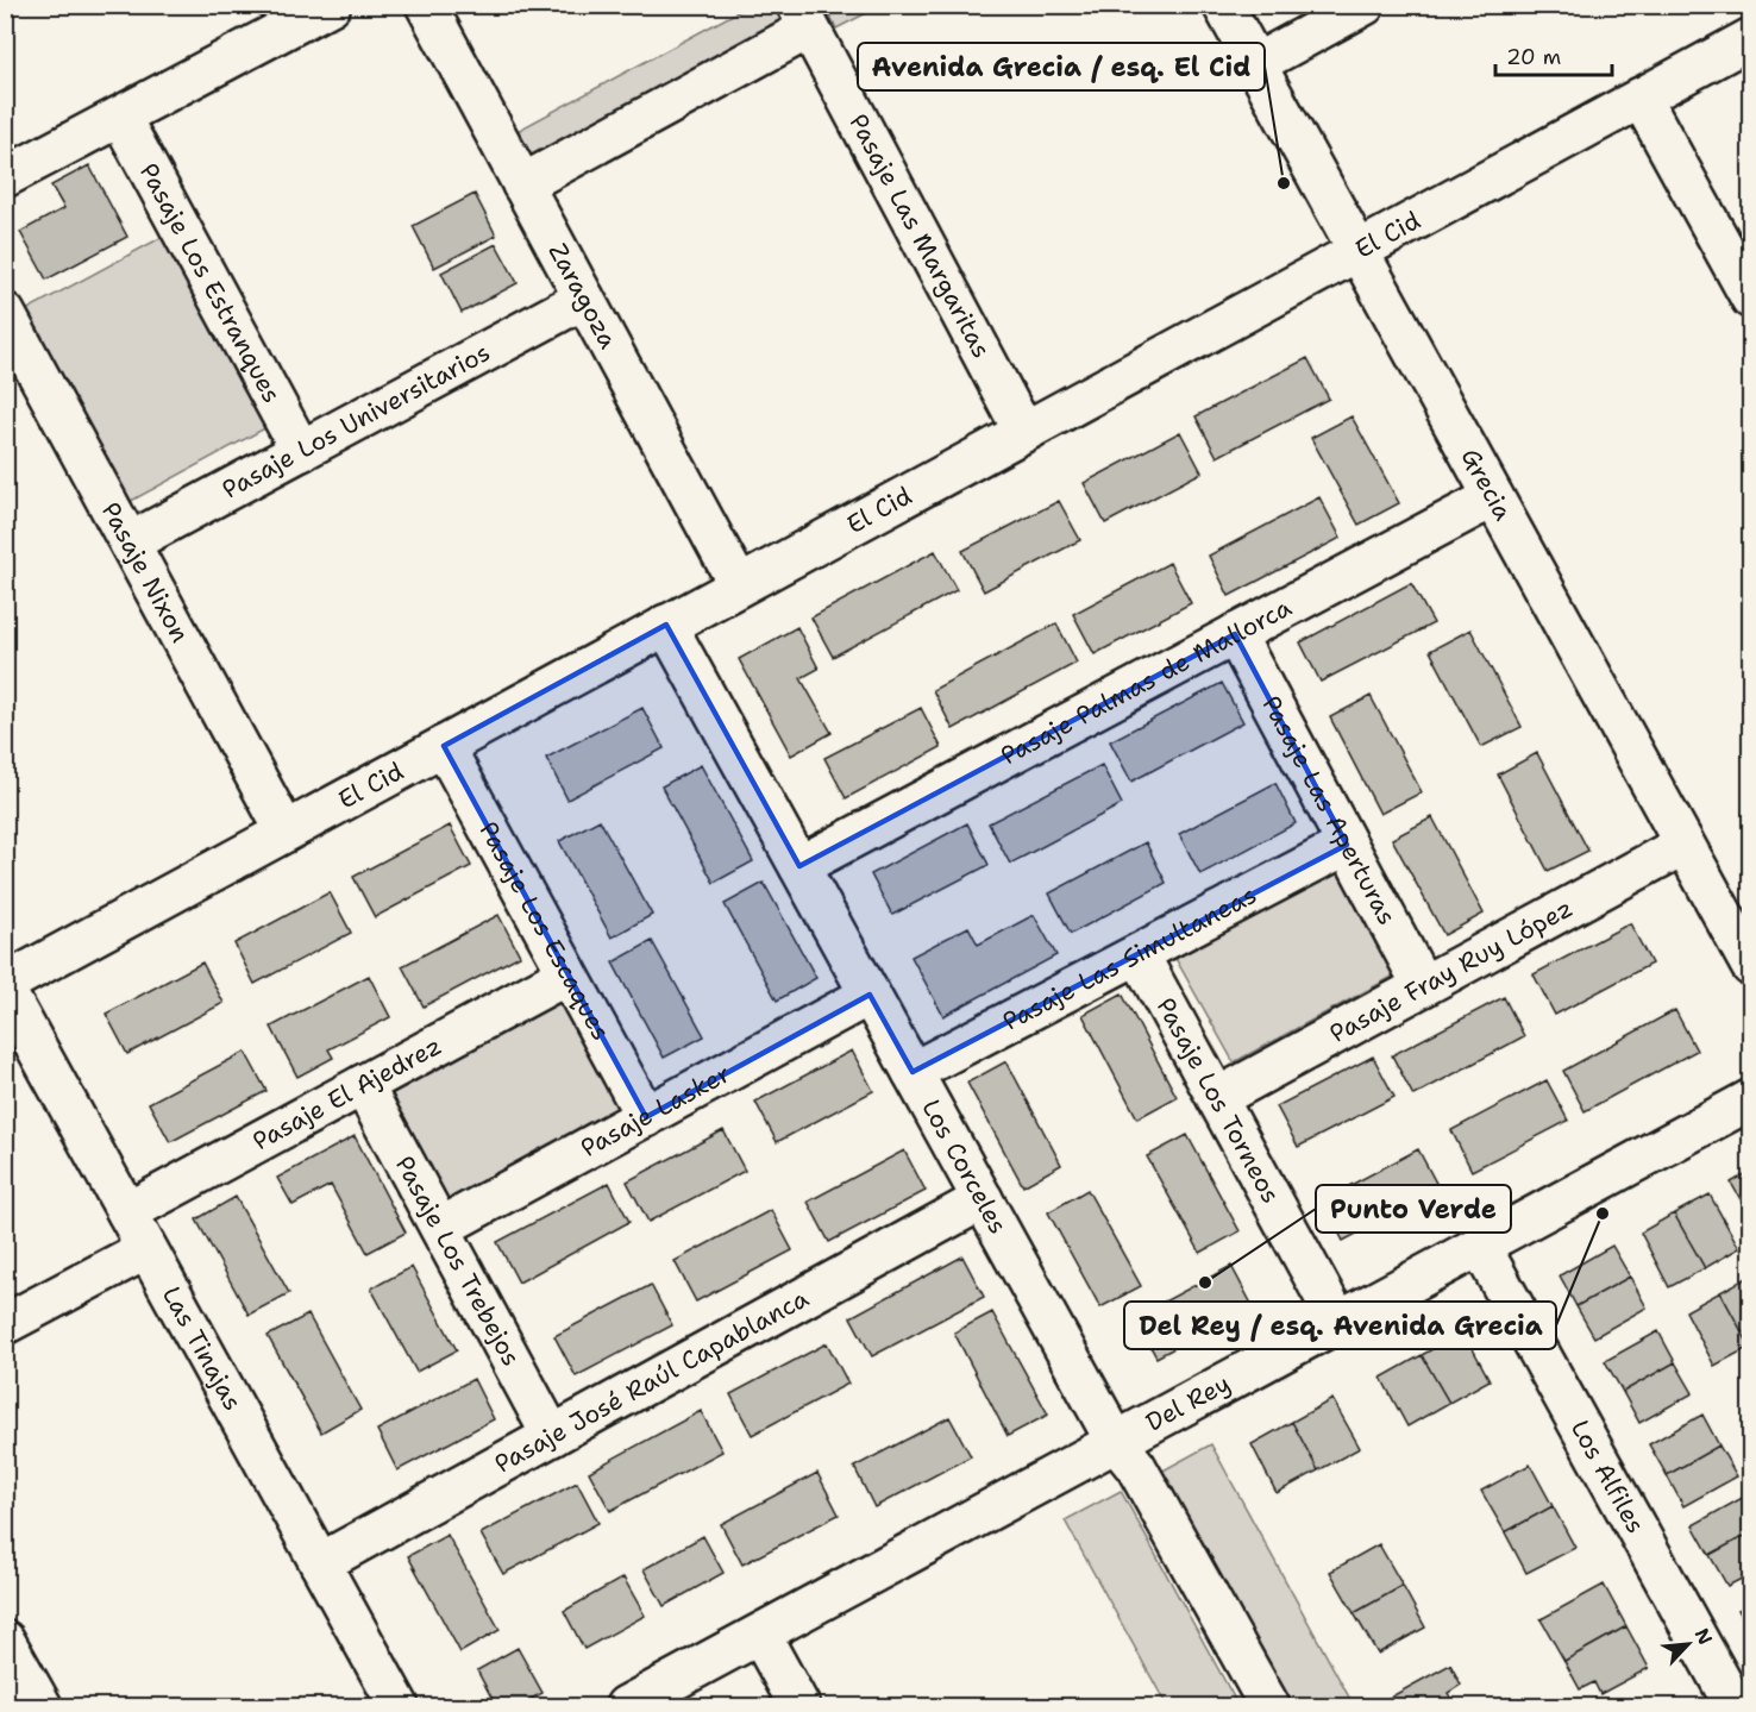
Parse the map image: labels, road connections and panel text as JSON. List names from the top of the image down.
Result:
{
  "streets": {
    "street": [
      "El Cid",
      "Pasaje Las Margaritas",
      "Pasaje Los Estranques",
      "Zaragoza",
      "Pasaje Los Universitarios",
      "Grecia",
      "Pasaje Nixon",
      "Pasaje Palmas de Mallorca",
      "Pasaje Las Aperturas",
      "Pasaje Los Escaques",
      "Pasaje Las Simultaneas",
      "Pasaje Fray Ruy López",
      "Pasaje El Ajedrez",
      "Pasaje Los Torneos",
      "Pasaje Lasker",
      "Los Corceles",
      "Pasaje Los Trebejos",
      "Las Tinajas",
      "Pasaje José Raúl Capablanca",
      "Del Rey",
      "Los Alfiles"
    ]
  },
  "crossings": [
    ["El Cid", "Pasaje Las Margaritas"],
    ["El Cid", "Zaragoza"],
    ["El Cid", "Grecia"],
    ["El Cid", "Pasaje Nixon"],
    ["El Cid", "Pasaje Los Escaques"],
    ["El Cid", "Los Corceles"],
    ["Pasaje Los Estranques", "Pasaje Los Universitarios"],
    ["Zaragoza", "Pasaje Los Universitarios"],
    ["Pasaje Los Universitarios", "Pasaje Nixon"],
    ["Grecia", "Pasaje Palmas de Mallorca"],
    ["Grecia", "Pasaje Fray Ruy López"],
    ["Pasaje Palmas de Mallorca", "Pasaje Las Aperturas"],
    ["Pasaje Palmas de Mallorca", "Los Corceles"],
    ["Pasaje Las Aperturas", "Pasaje Las Simultaneas"],
    ["Pasaje Las Aperturas", "Pasaje Fray Ruy López"],
    ["Pasaje Los Escaques", "Pasaje El Ajedrez"],
    ["Pasaje Los Escaques", "Pasaje Lasker"],
    ["Pasaje Las Simultaneas", "Pasaje Los Torneos"],
    ["Pasaje Las Simultaneas", "Los Corceles"],
    ["Pasaje Fray Ruy López", "Pasaje Los Torneos"],
    ["Pasaje El Ajedrez", "Pasaje Los Trebejos"],
    ["Pasaje El Ajedrez", "Las Tinajas"],
    ["Pasaje Los Torneos", "Del Rey"],
    ["Pasaje Lasker", "Los Corceles"],
    ["Pasaje Lasker", "Pasaje Los Trebejos"],
    ["Los Corceles", "Pasaje José Raúl Capablanca"],
    ["Los Corceles", "Del Rey"],
    ["Pasaje Los Trebejos", "Pasaje José Raúl Capablanca"],
    ["Las Tinajas", "Pasaje José Raúl Capablanca"],
    ["Del Rey", "Los Alfiles"]
  ],
  "places": ["Avenida Grecia / esq. El Cid", "Del Rey / esq. Avenida Grecia", "Punto Verde"],
  "scale_bar": "20 m",
  "north": "top right"
}
